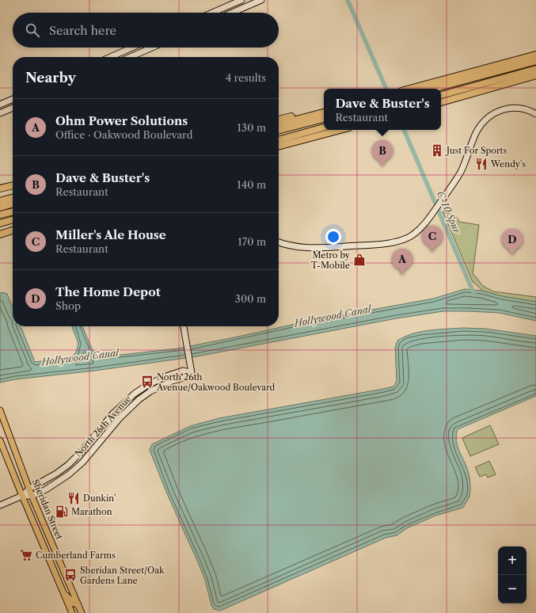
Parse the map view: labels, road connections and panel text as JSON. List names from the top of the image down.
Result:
{
  "streets": {
    "main road": ["Sheridan Street"],
    "street": ["North 26th Avenue"]
  },
  "crossings": [
    ["North 26th Avenue", "Sheridan Street"]
  ],
  "water": ["C-10 Spur", "Hollywood Canal"],
  "places": {
    "building": ["Just For Sports"],
    "restaurant": ["Wendy's", "Dunkin'"],
    "shop": ["Metro by T-Mobile"],
    "bus stop": ["North 26th Avenue/Oakwood Boulevard", "Sheridan Street/Oak Gardens Lane"],
    "fuel station": ["Marathon"],
    "supermarket": ["Cumberland Farms"]
  },
  "page": {
    "search": "Search here",
    "heading": ["Nearby", "4 results"],
    "popup": ["Dave & Buster's", "Restaurant"],
    "list": [
      {
        "mark": "A",
        "name": "Ohm Power Solutions",
        "note": "Office · Oakwood Boulevard",
        "value": "130 m"
      },
      {
        "mark": "B",
        "name": "Dave & Buster's",
        "note": "Restaurant",
        "value": "140 m"
      },
      {
        "mark": "C",
        "name": "Miller's Ale House",
        "note": "Restaurant",
        "value": "170 m"
      },
      {
        "mark": "D",
        "name": "The Home Depot",
        "note": "Shop",
        "value": "300 m"
      }
    ],
    "pins": [
      "B",
      "C",
      "D",
      "A"
    ],
    "map_buttons": ["+", "−"]
  }
}
